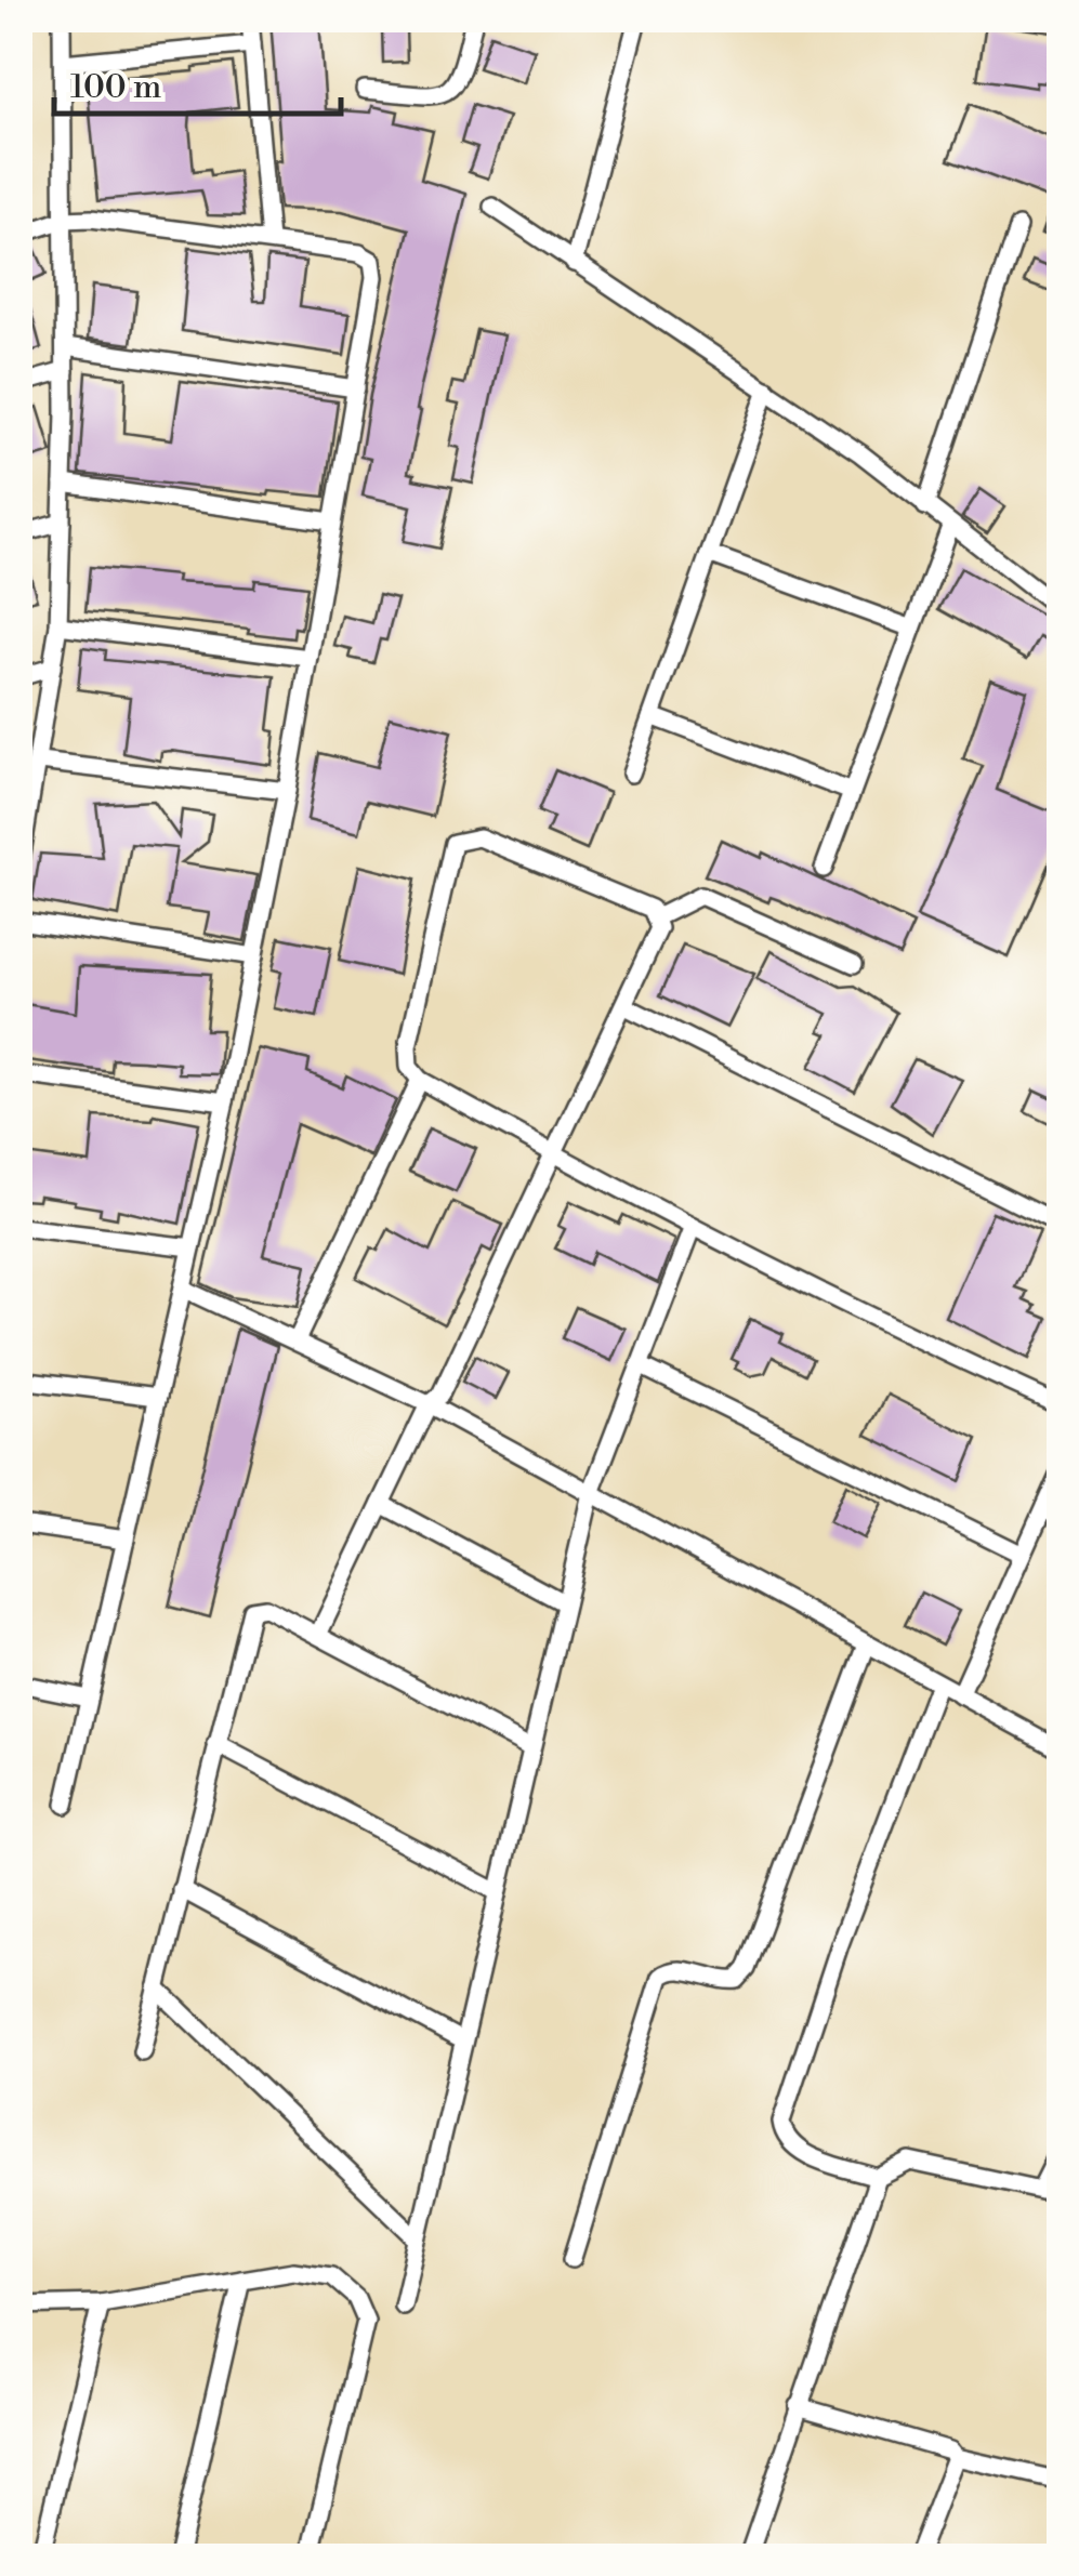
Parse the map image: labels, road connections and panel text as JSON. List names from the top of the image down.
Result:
{
  "scale_bar": "100 m"
}
